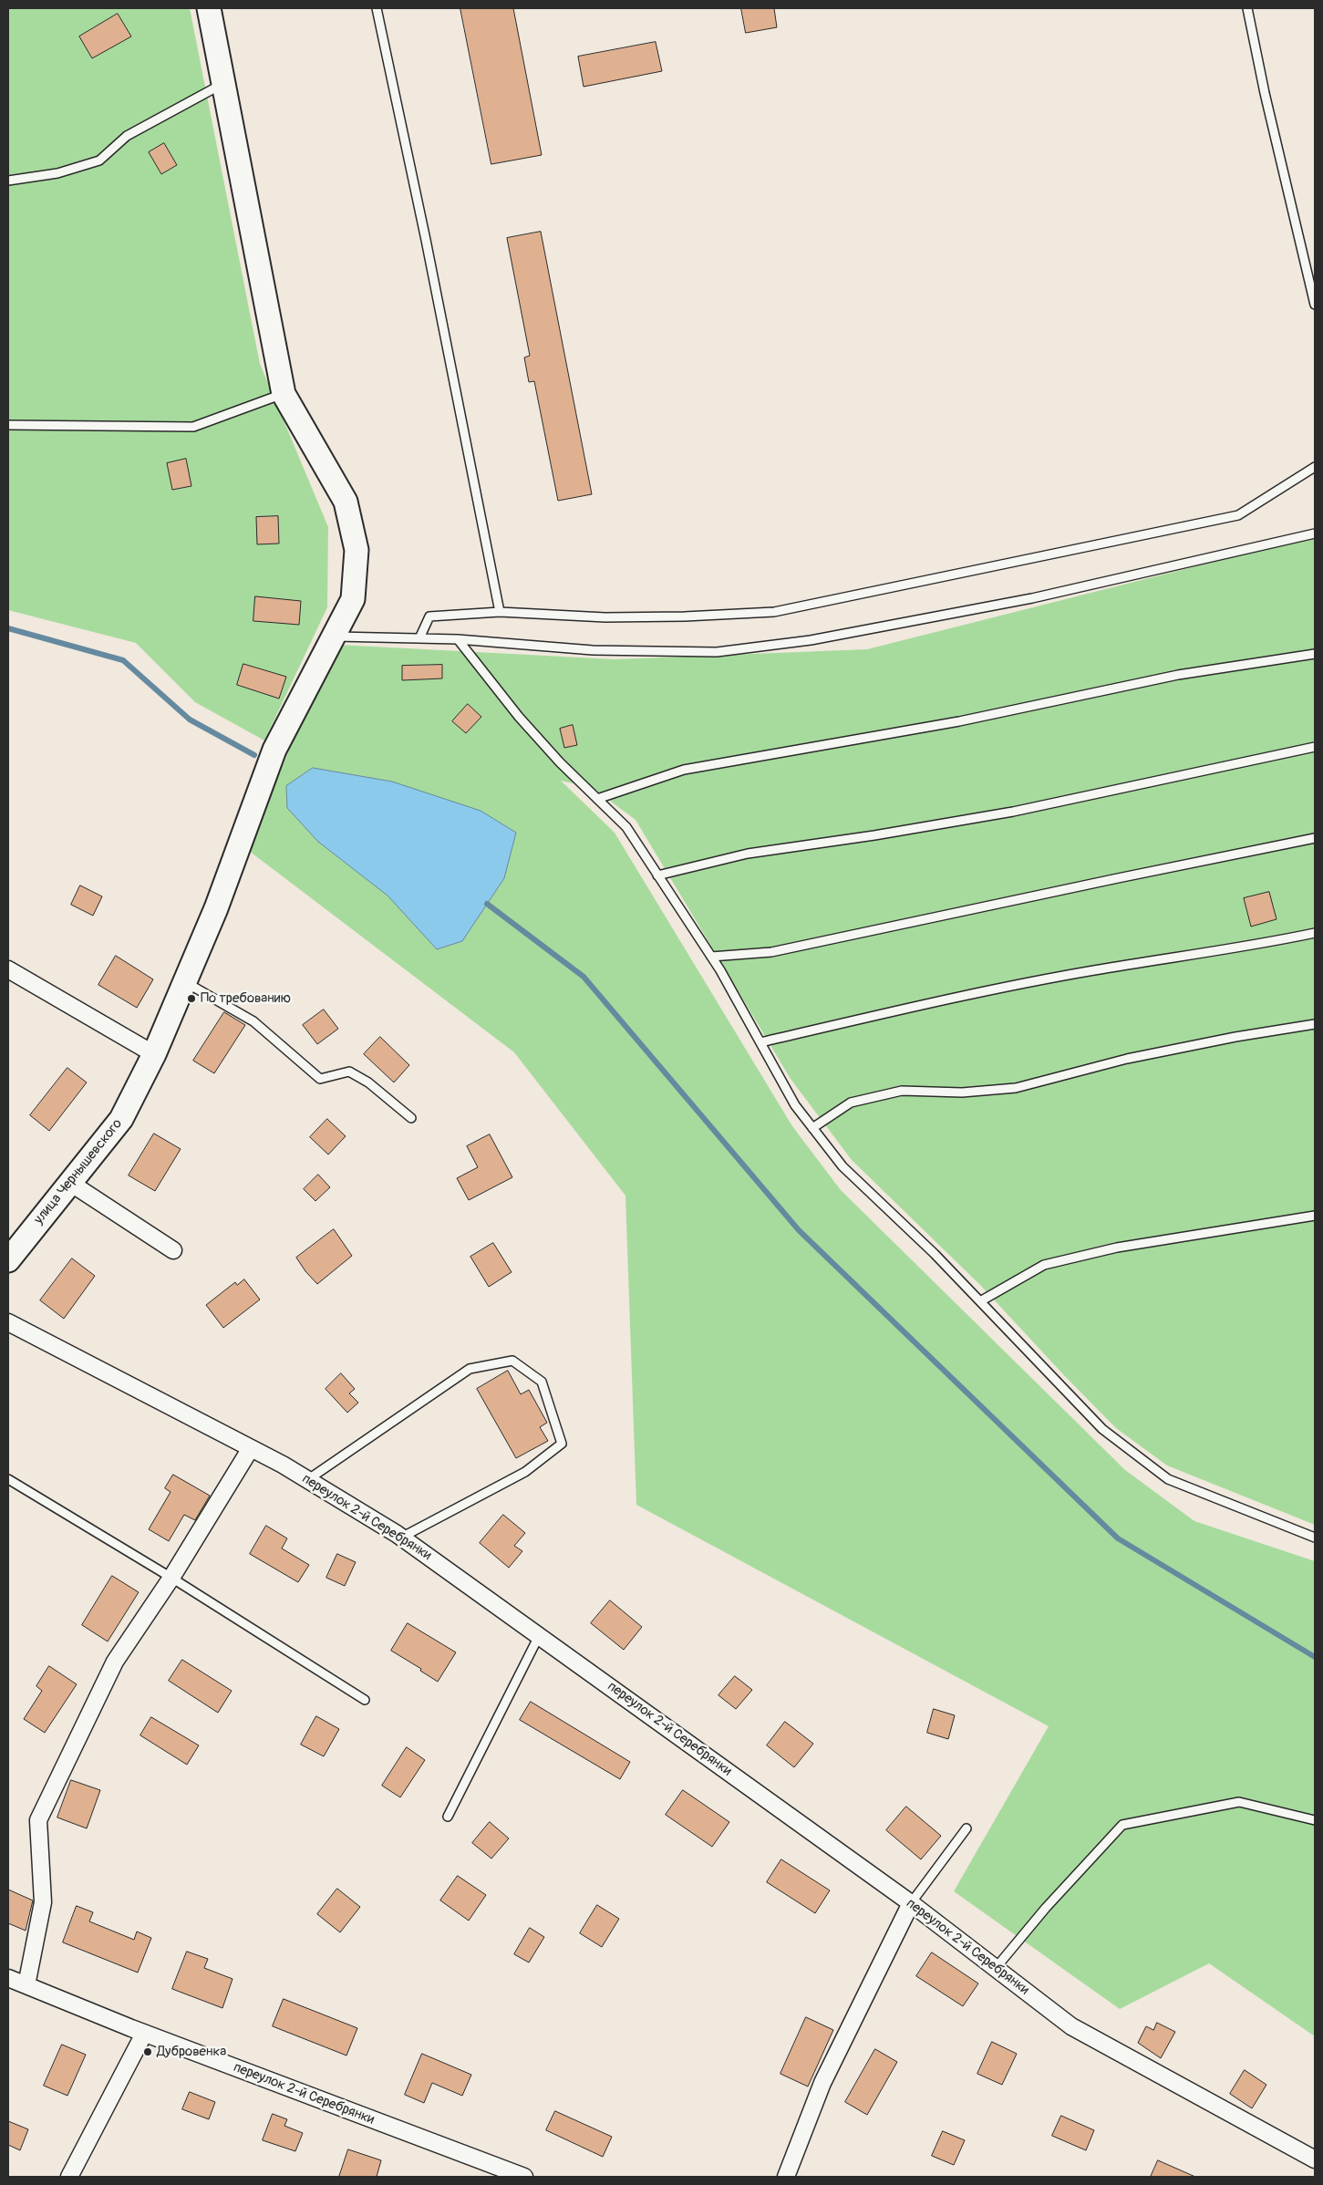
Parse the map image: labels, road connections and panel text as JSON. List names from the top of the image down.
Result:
{
  "streets": {
    "street": ["улица Чернышевского", "переулок 2-й Серебрянки"]
  },
  "places": ["По требованию", "Дубровенка"]
}
